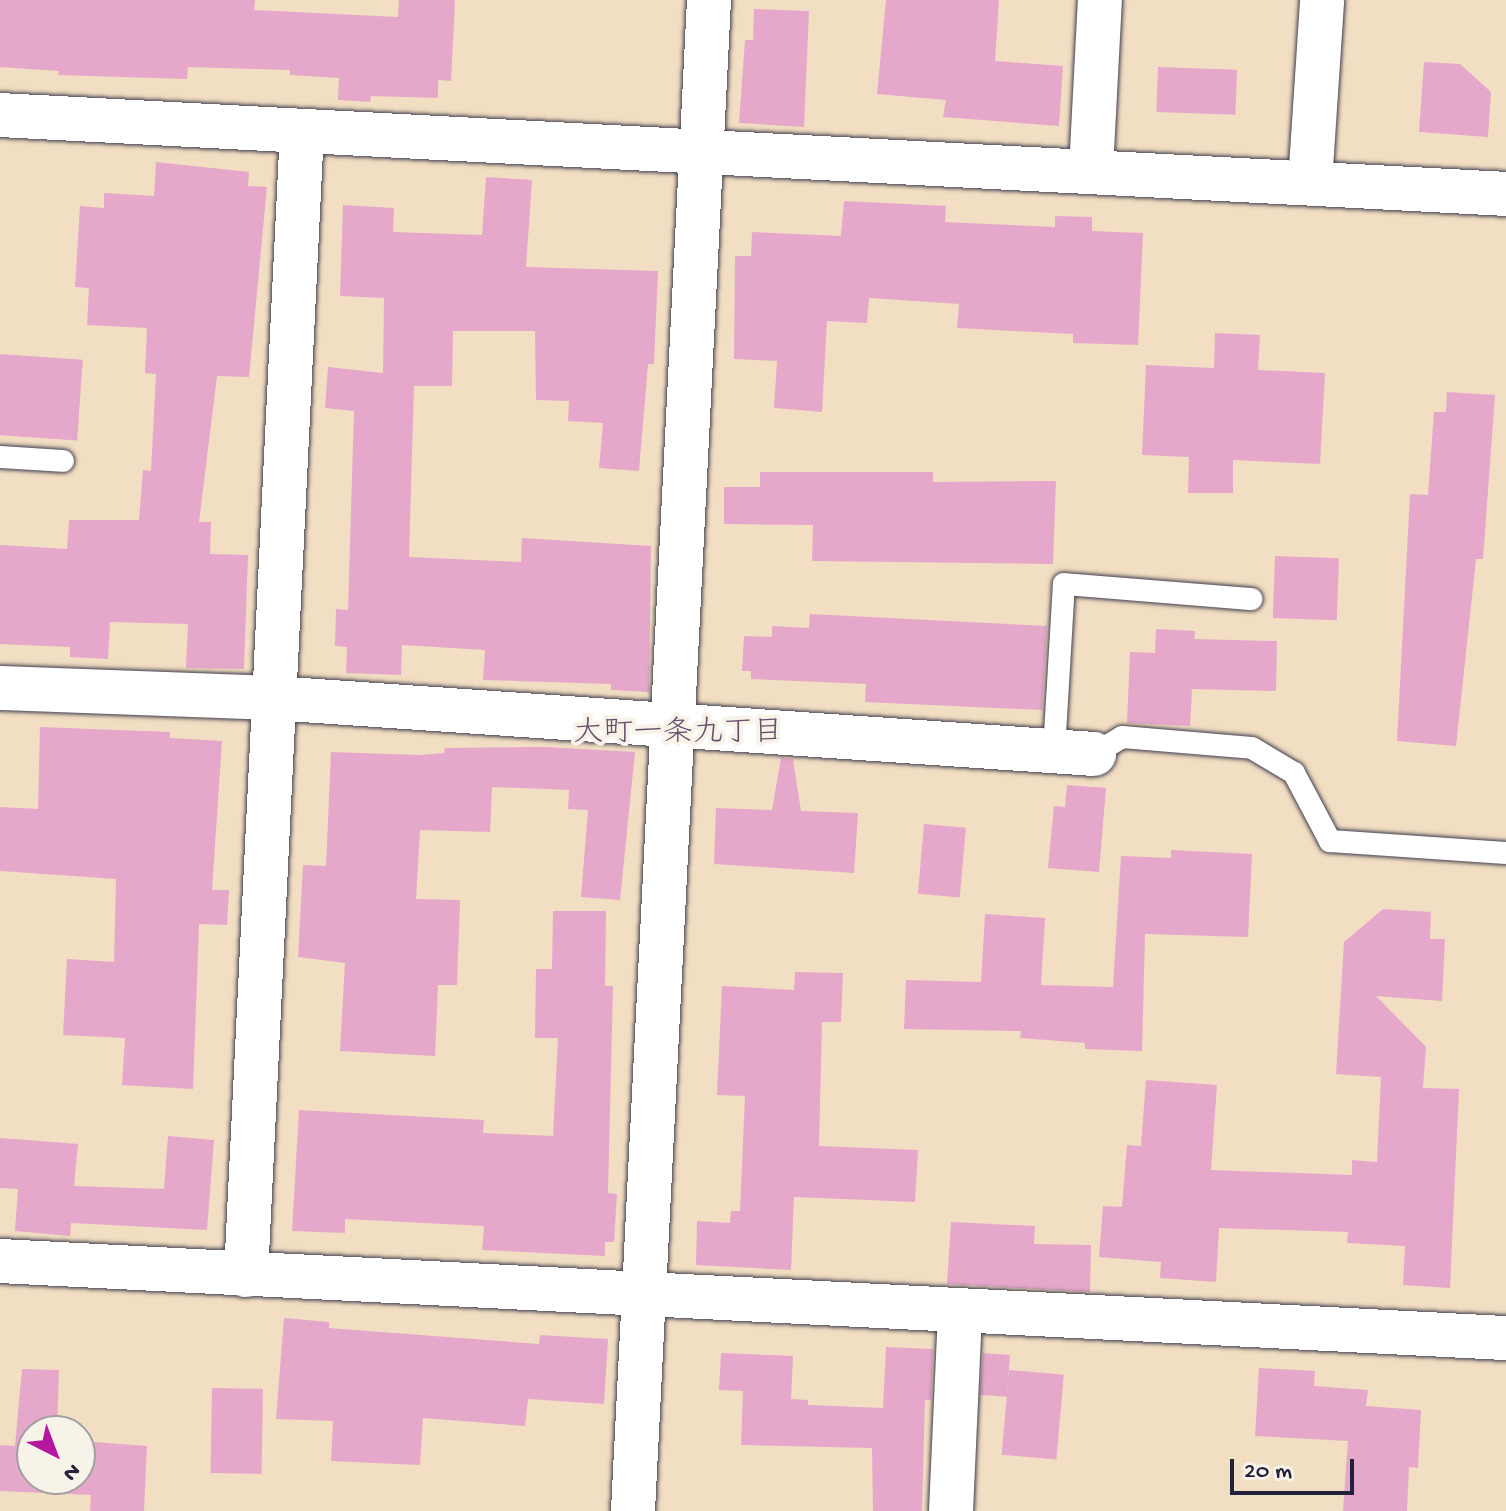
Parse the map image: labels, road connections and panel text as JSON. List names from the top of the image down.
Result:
{
  "districts": ["大町一条九丁目"],
  "scale_bar": "20 m",
  "north": "bottom right"
}
